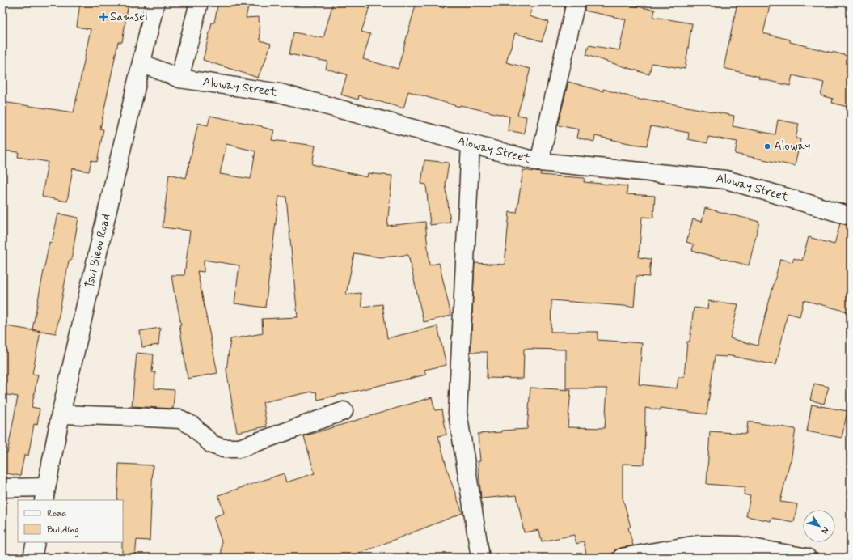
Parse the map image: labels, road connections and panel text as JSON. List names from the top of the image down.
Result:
{
  "streets": {
    "street": ["Aloway Street", "Tsui Bleoo Road"]
  },
  "crossings": [
    ["Aloway Street", "Tsui Bleoo Road"]
  ],
  "places": {
    "health": ["Samsel"],
    "other": ["Aloway"]
  },
  "legend": ["Road", "Building"],
  "north": "bottom right"
}
